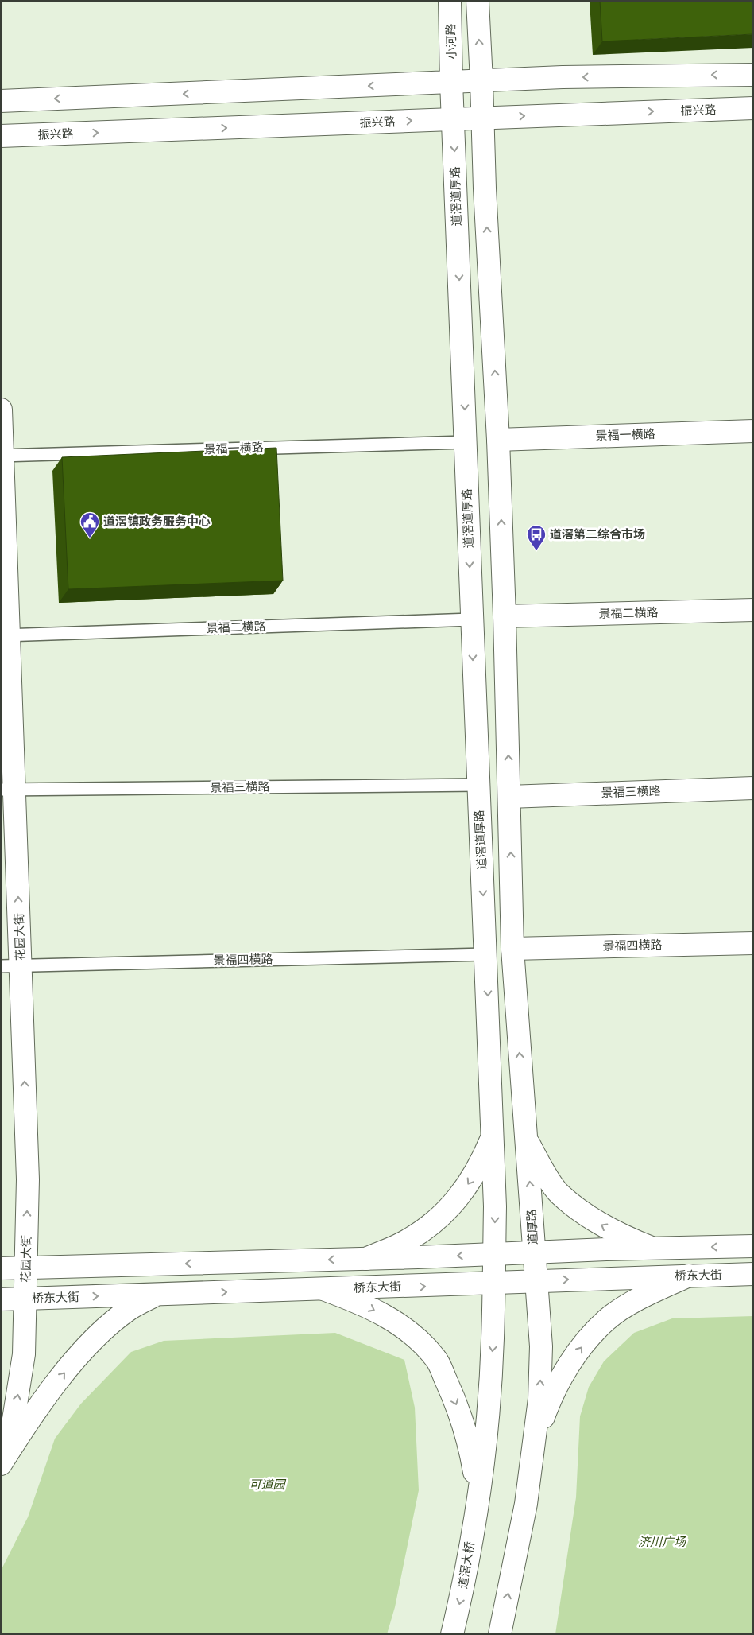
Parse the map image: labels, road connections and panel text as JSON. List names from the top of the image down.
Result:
{
  "streets": {
    "street": [
      "小河路",
      "振兴路",
      "道滘道厚路",
      "景福一横路",
      "景福二横路",
      "景福三横路",
      "花园大街",
      "景福四横路",
      "道厚路",
      "桥东大街",
      "道滘大桥"
    ]
  },
  "crossings": [
    ["小河路", "道滘道厚路"],
    ["振兴路", "道滘道厚路"],
    ["道滘道厚路", "景福一横路"],
    ["道滘道厚路", "景福二横路"],
    ["道滘道厚路", "景福三横路"],
    ["道滘道厚路", "景福四横路"],
    ["景福一横路", "花园大街"],
    ["景福二横路", "花园大街"],
    ["景福三横路", "花园大街"],
    ["花园大街", "景福四横路"],
    ["花园大街", "桥东大街"],
    ["景福四横路", "道厚路"],
    ["道厚路", "桥东大街"]
  ],
  "one_way": ["花园大街", "道滘大桥"],
  "parks": ["可道园", "济川广场"],
  "places": {
    "public building": ["道滘镇政务服务中心"],
    "bus stop": ["道滘第二综合市场"]
  }
}
